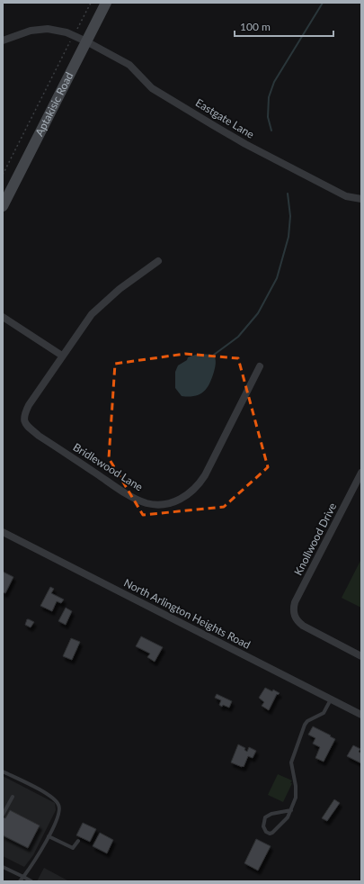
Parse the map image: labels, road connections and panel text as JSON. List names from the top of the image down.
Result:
{
  "streets": {
    "main road": ["Aptakisic Road"],
    "street": [
      "Eastgate Lane",
      "Bridlewood Lane",
      "Knollwood Drive",
      "North Arlington Heights Road"
    ]
  },
  "crossings": [
    ["Aptakisic Road", "Eastgate Lane"]
  ],
  "scale_bar": "100 m"
}
